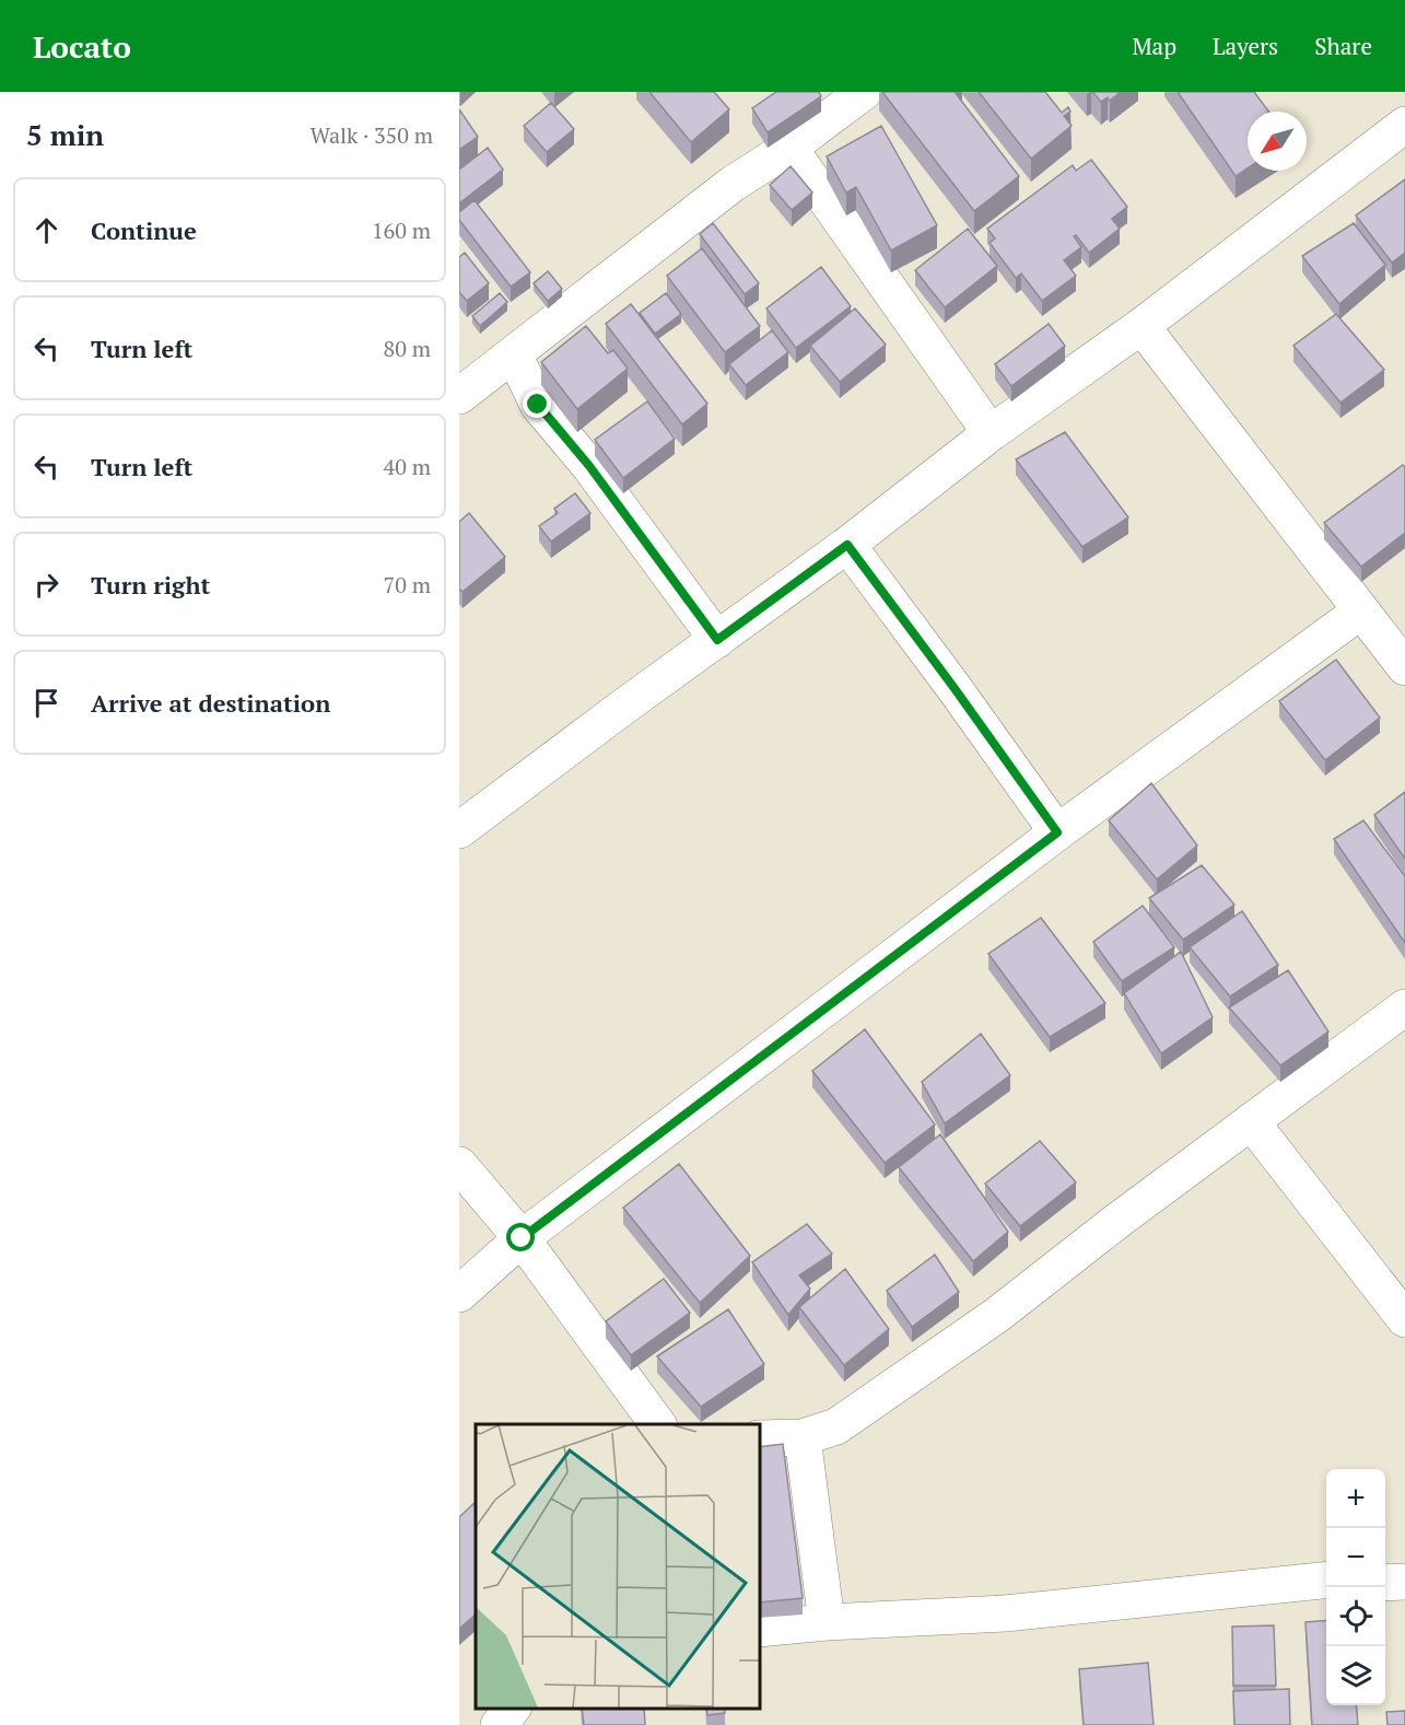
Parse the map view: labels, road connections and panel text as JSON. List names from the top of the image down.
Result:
{
  "north": "bottom left",
  "page": {
    "header": "Locato",
    "nav": ["Map", "Layers", "Share"],
    "heading": ["5 min", "Walk · 350 m"],
    "list": [
      ["Continue", "160 m"],
      ["Turn left", "80 m"],
      ["Turn left", "40 m"],
      ["Turn right", "70 m"],
      "Arrive at destination"
    ],
    "map_buttons": ["+", "−"]
  }
}
